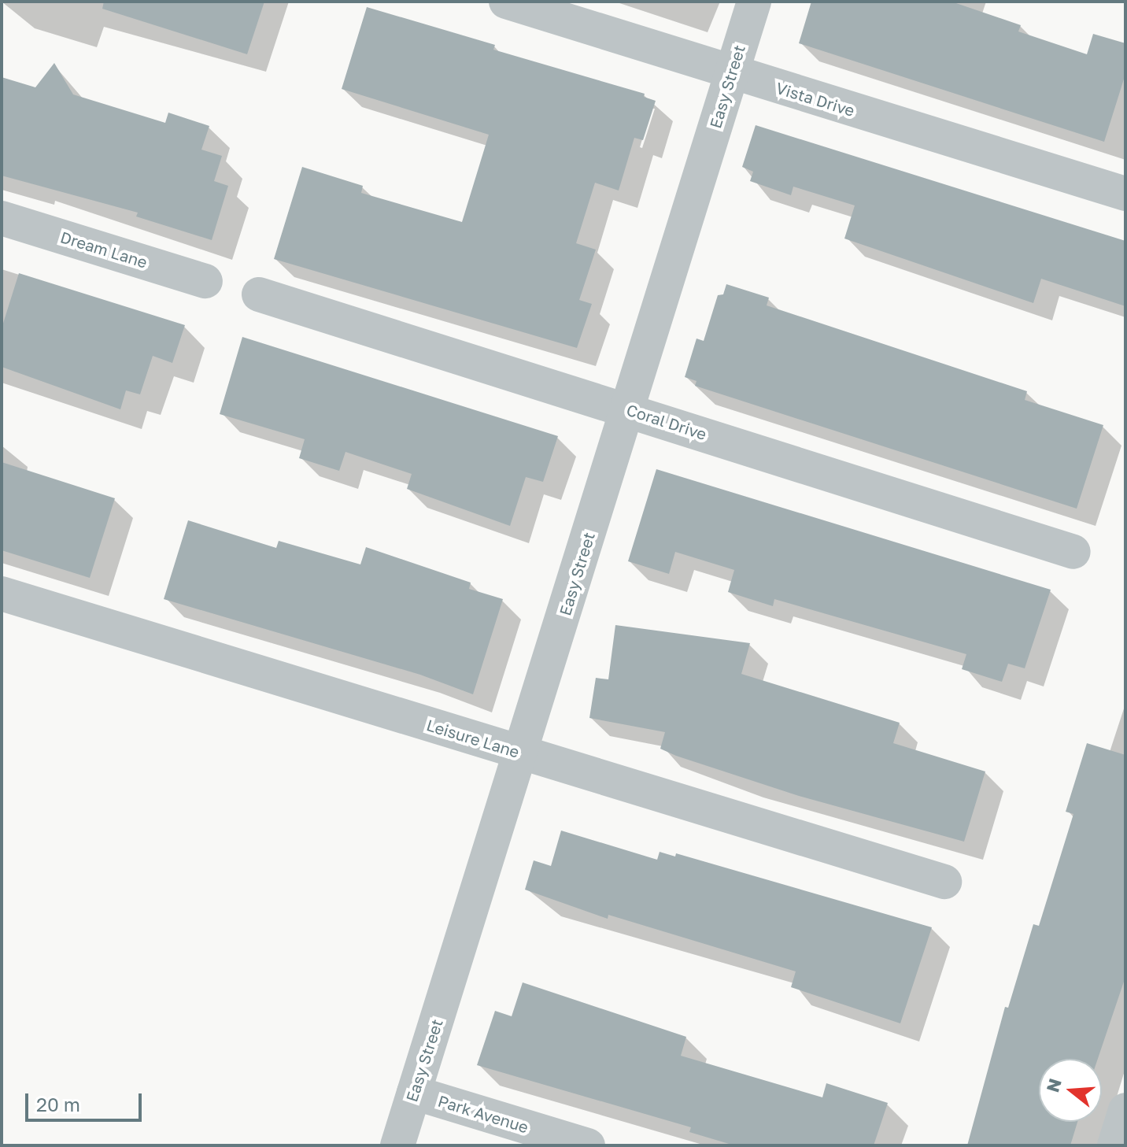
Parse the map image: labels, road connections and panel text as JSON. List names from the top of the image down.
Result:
{
  "streets": {
    "street": [
      "Easy Street",
      "Vista Drive",
      "Dream Lane",
      "Coral Drive",
      "Leisure Lane",
      "Park Avenue"
    ]
  },
  "crossings": [
    ["Easy Street", "Vista Drive"],
    ["Easy Street", "Coral Drive"],
    ["Easy Street", "Leisure Lane"],
    ["Easy Street", "Park Avenue"]
  ],
  "scale_bar": "20 m",
  "north": "left"
}
